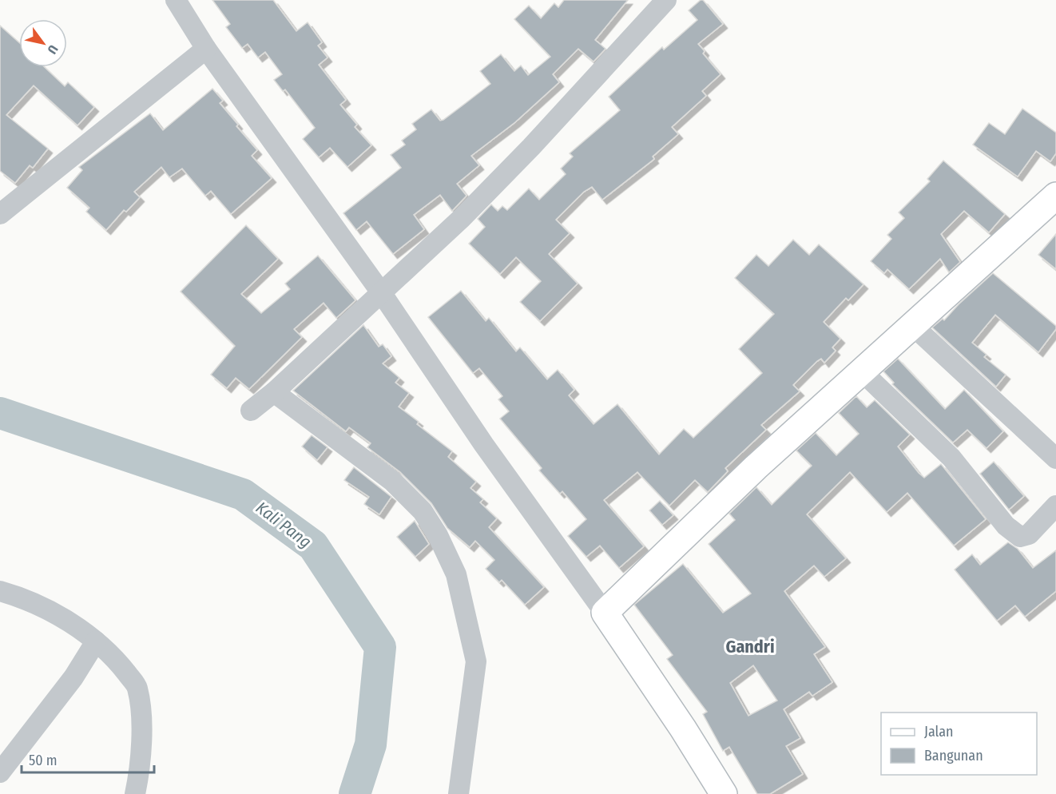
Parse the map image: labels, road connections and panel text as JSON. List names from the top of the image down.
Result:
{
  "districts": ["Gandri"],
  "water": ["Kali Pang"],
  "legend": ["Jalan", "Bangunan"],
  "scale_bar": "50 m",
  "north": "bottom right"
}
